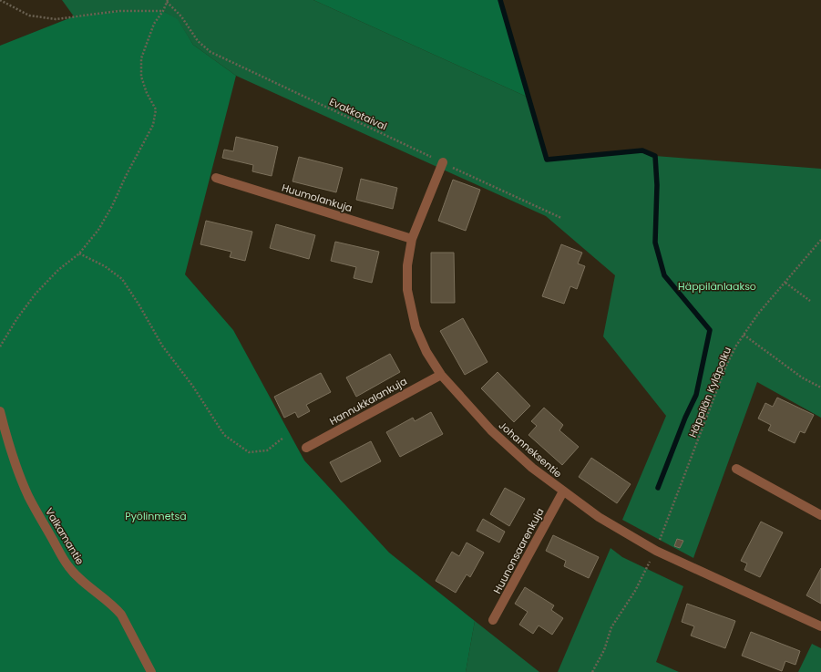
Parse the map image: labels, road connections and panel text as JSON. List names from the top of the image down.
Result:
{
  "streets": {
    "street": [
      "Huumolankuja",
      "Hannukkalankuja",
      "Johanneksentie",
      "Valkamantie",
      "Huunonsaarenkuja"
    ],
    "path": ["Evakkotaival", "Häppilän Kyläpolku"]
  },
  "crossings": [
    ["Evakkotaival", "Johanneksentie"],
    ["Huumolankuja", "Johanneksentie"],
    ["Häppilän Kyläpolku", "Johanneksentie"],
    ["Hannukkalankuja", "Johanneksentie"],
    ["Johanneksentie", "Huunonsaarenkuja"]
  ],
  "parks": ["Häppilänlaakso", "Pyölinmetsä"]
}
